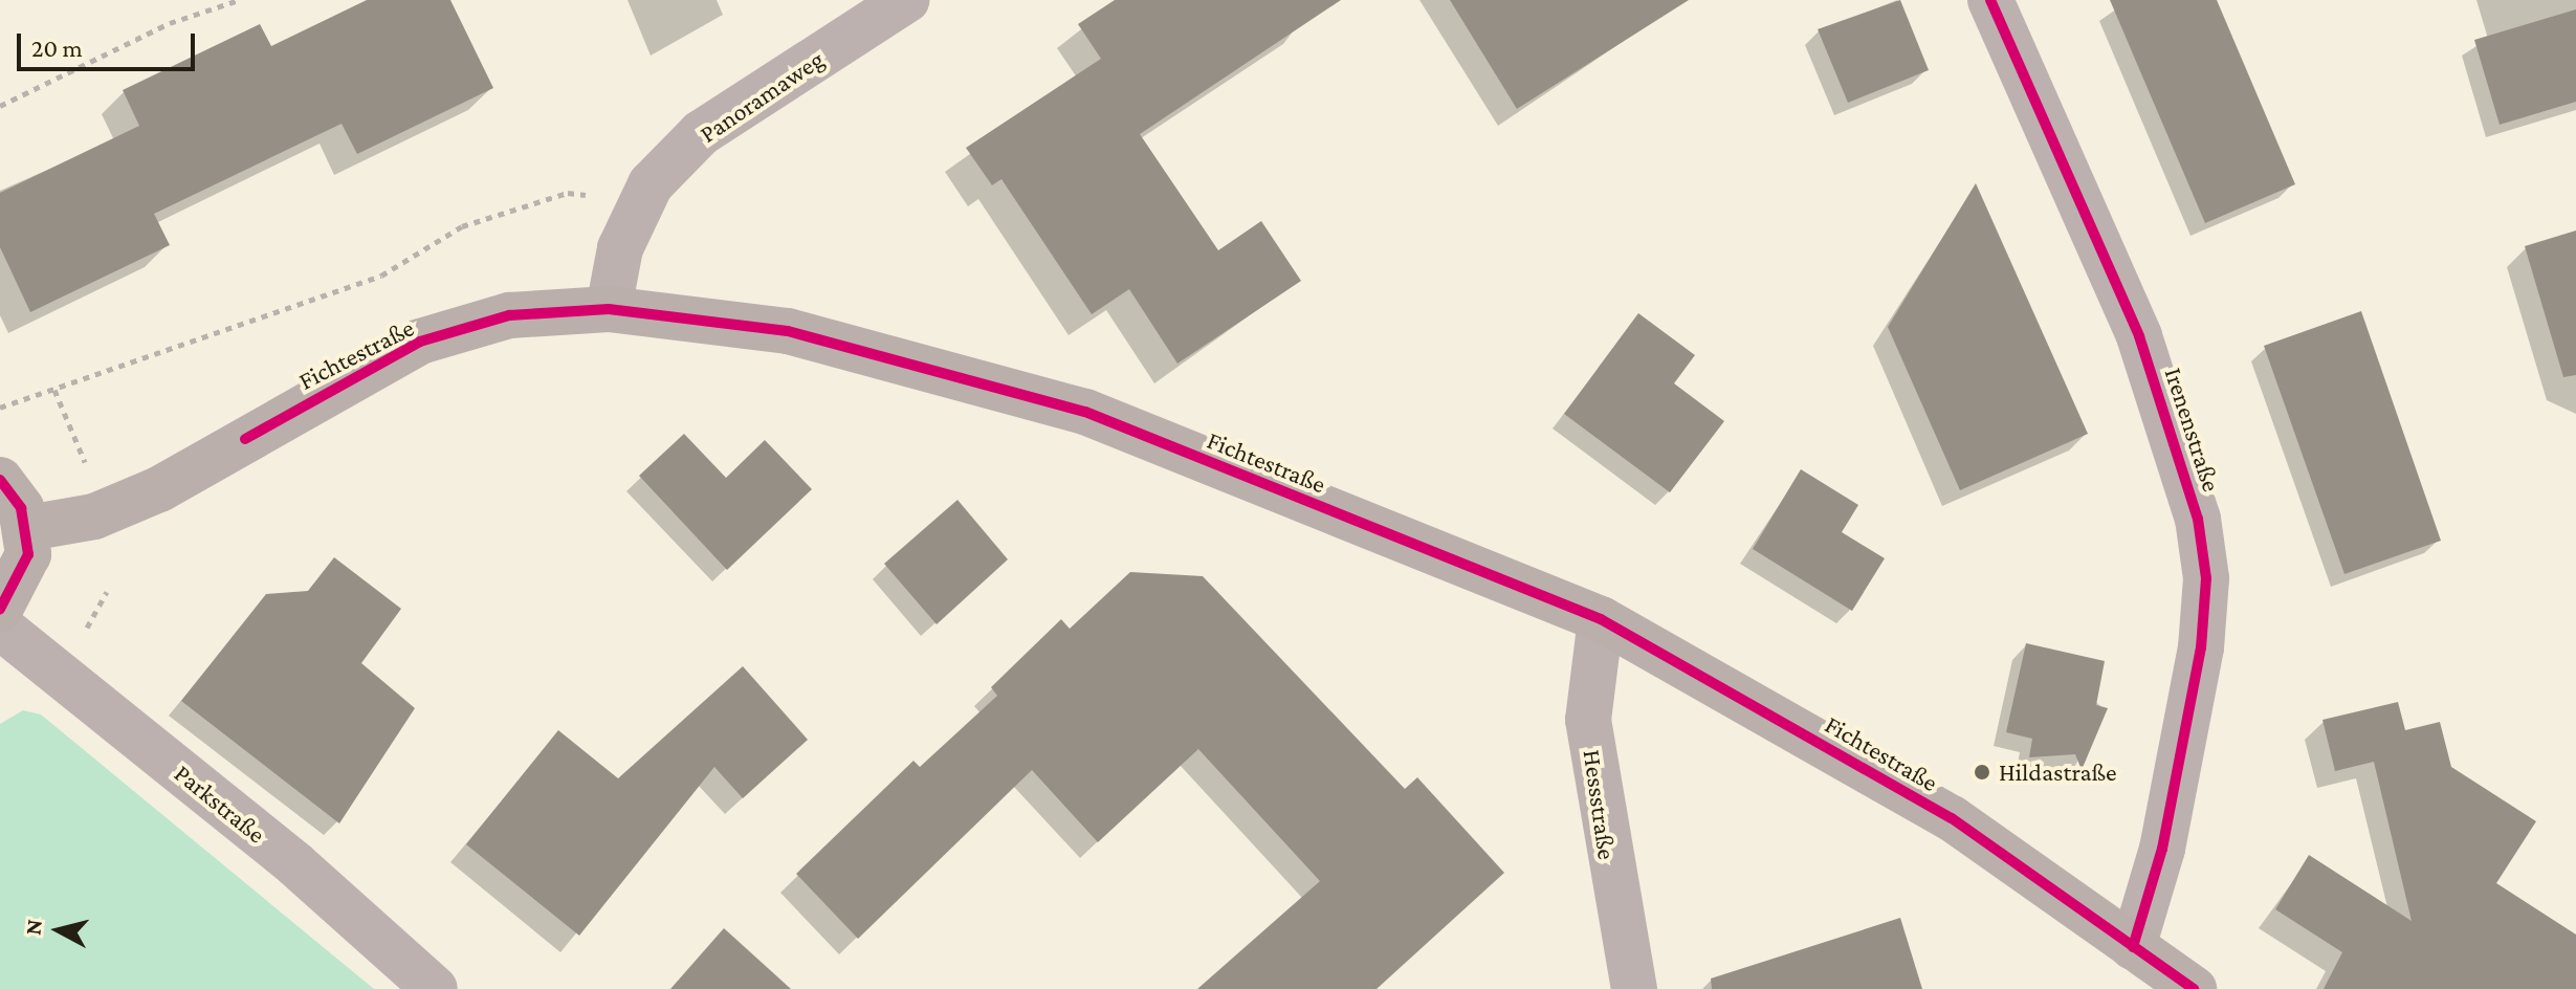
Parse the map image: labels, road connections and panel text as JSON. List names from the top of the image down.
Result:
{
  "streets": {
    "street": [
      "Panoramaweg",
      "Fichtestraße",
      "Irenenstraße",
      "Parkstraße",
      "Hessstraße"
    ]
  },
  "crossings": [
    ["Panoramaweg", "Fichtestraße"],
    ["Fichtestraße", "Irenenstraße"],
    ["Fichtestraße", "Hessstraße"]
  ],
  "places": ["Hildastraße"],
  "scale_bar": "20 m",
  "north": "left"
}
